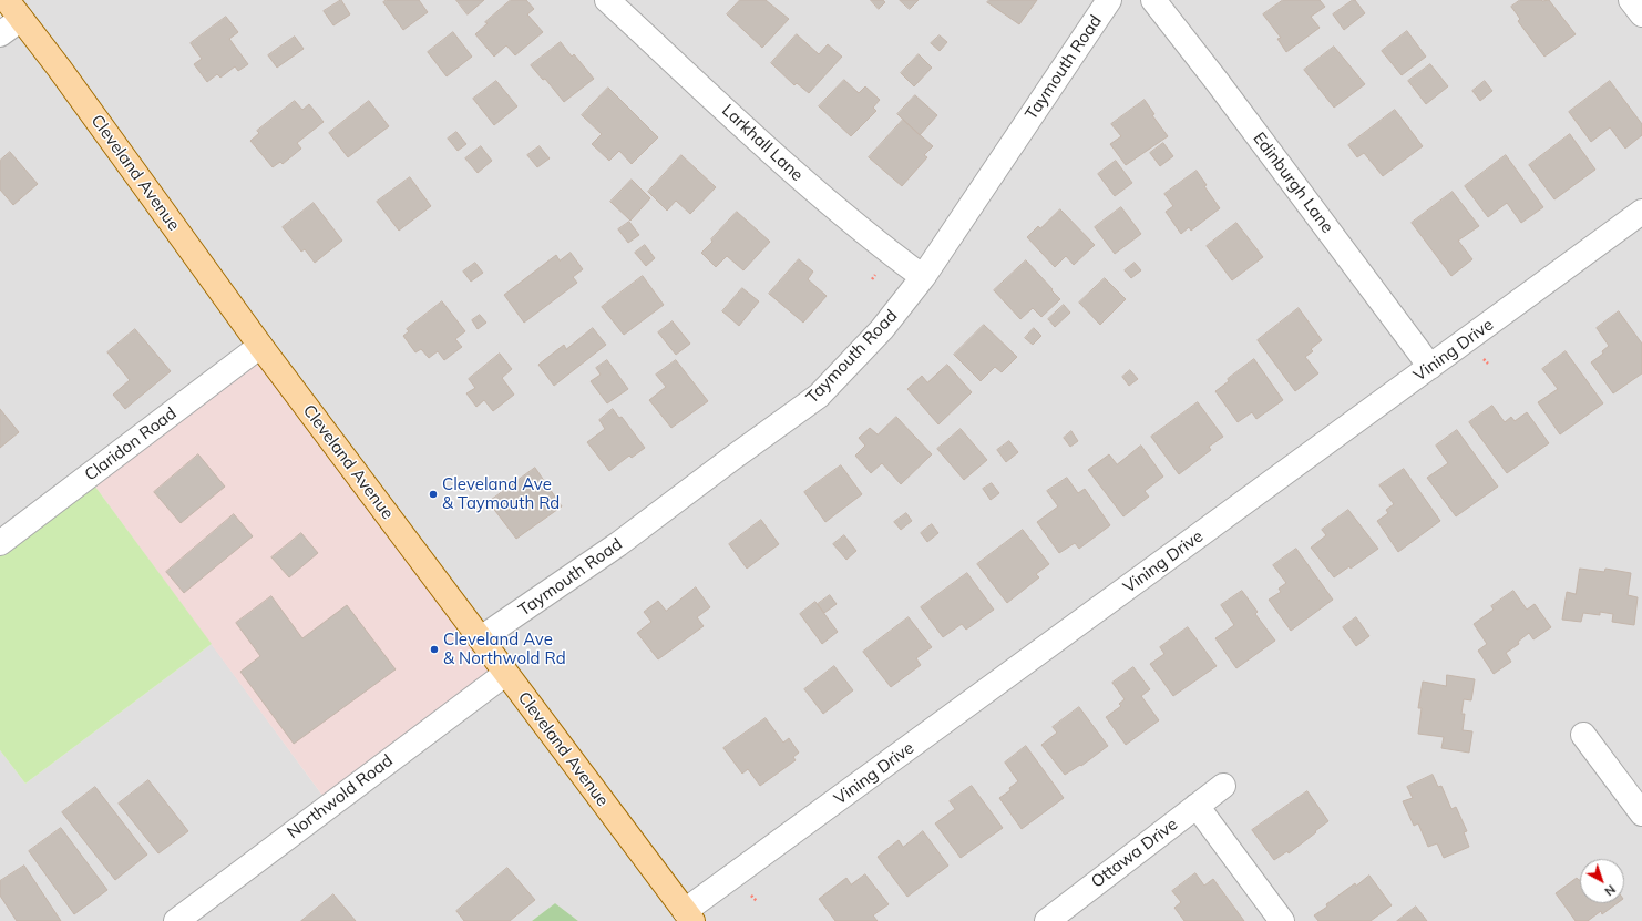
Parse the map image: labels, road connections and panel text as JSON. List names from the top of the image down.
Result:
{
  "streets": {
    "main road": ["Cleveland Avenue"],
    "street": [
      "Taymouth Road",
      "Larkhall Lane",
      "Edinburgh Lane",
      "Vining Drive",
      "Claridon Road",
      "Northwold Road",
      "Ottawa Drive"
    ]
  },
  "crossings": [
    ["Taymouth Road", "Larkhall Lane"],
    ["Taymouth Road", "Cleveland Avenue"],
    ["Cleveland Avenue", "Vining Drive"],
    ["Cleveland Avenue", "Claridon Road"],
    ["Cleveland Avenue", "Northwold Road"],
    ["Edinburgh Lane", "Vining Drive"]
  ],
  "places": ["Cleveland Ave & Taymouth Rd", "Cleveland Ave & Northwold Rd"],
  "north": "bottom right"
}
